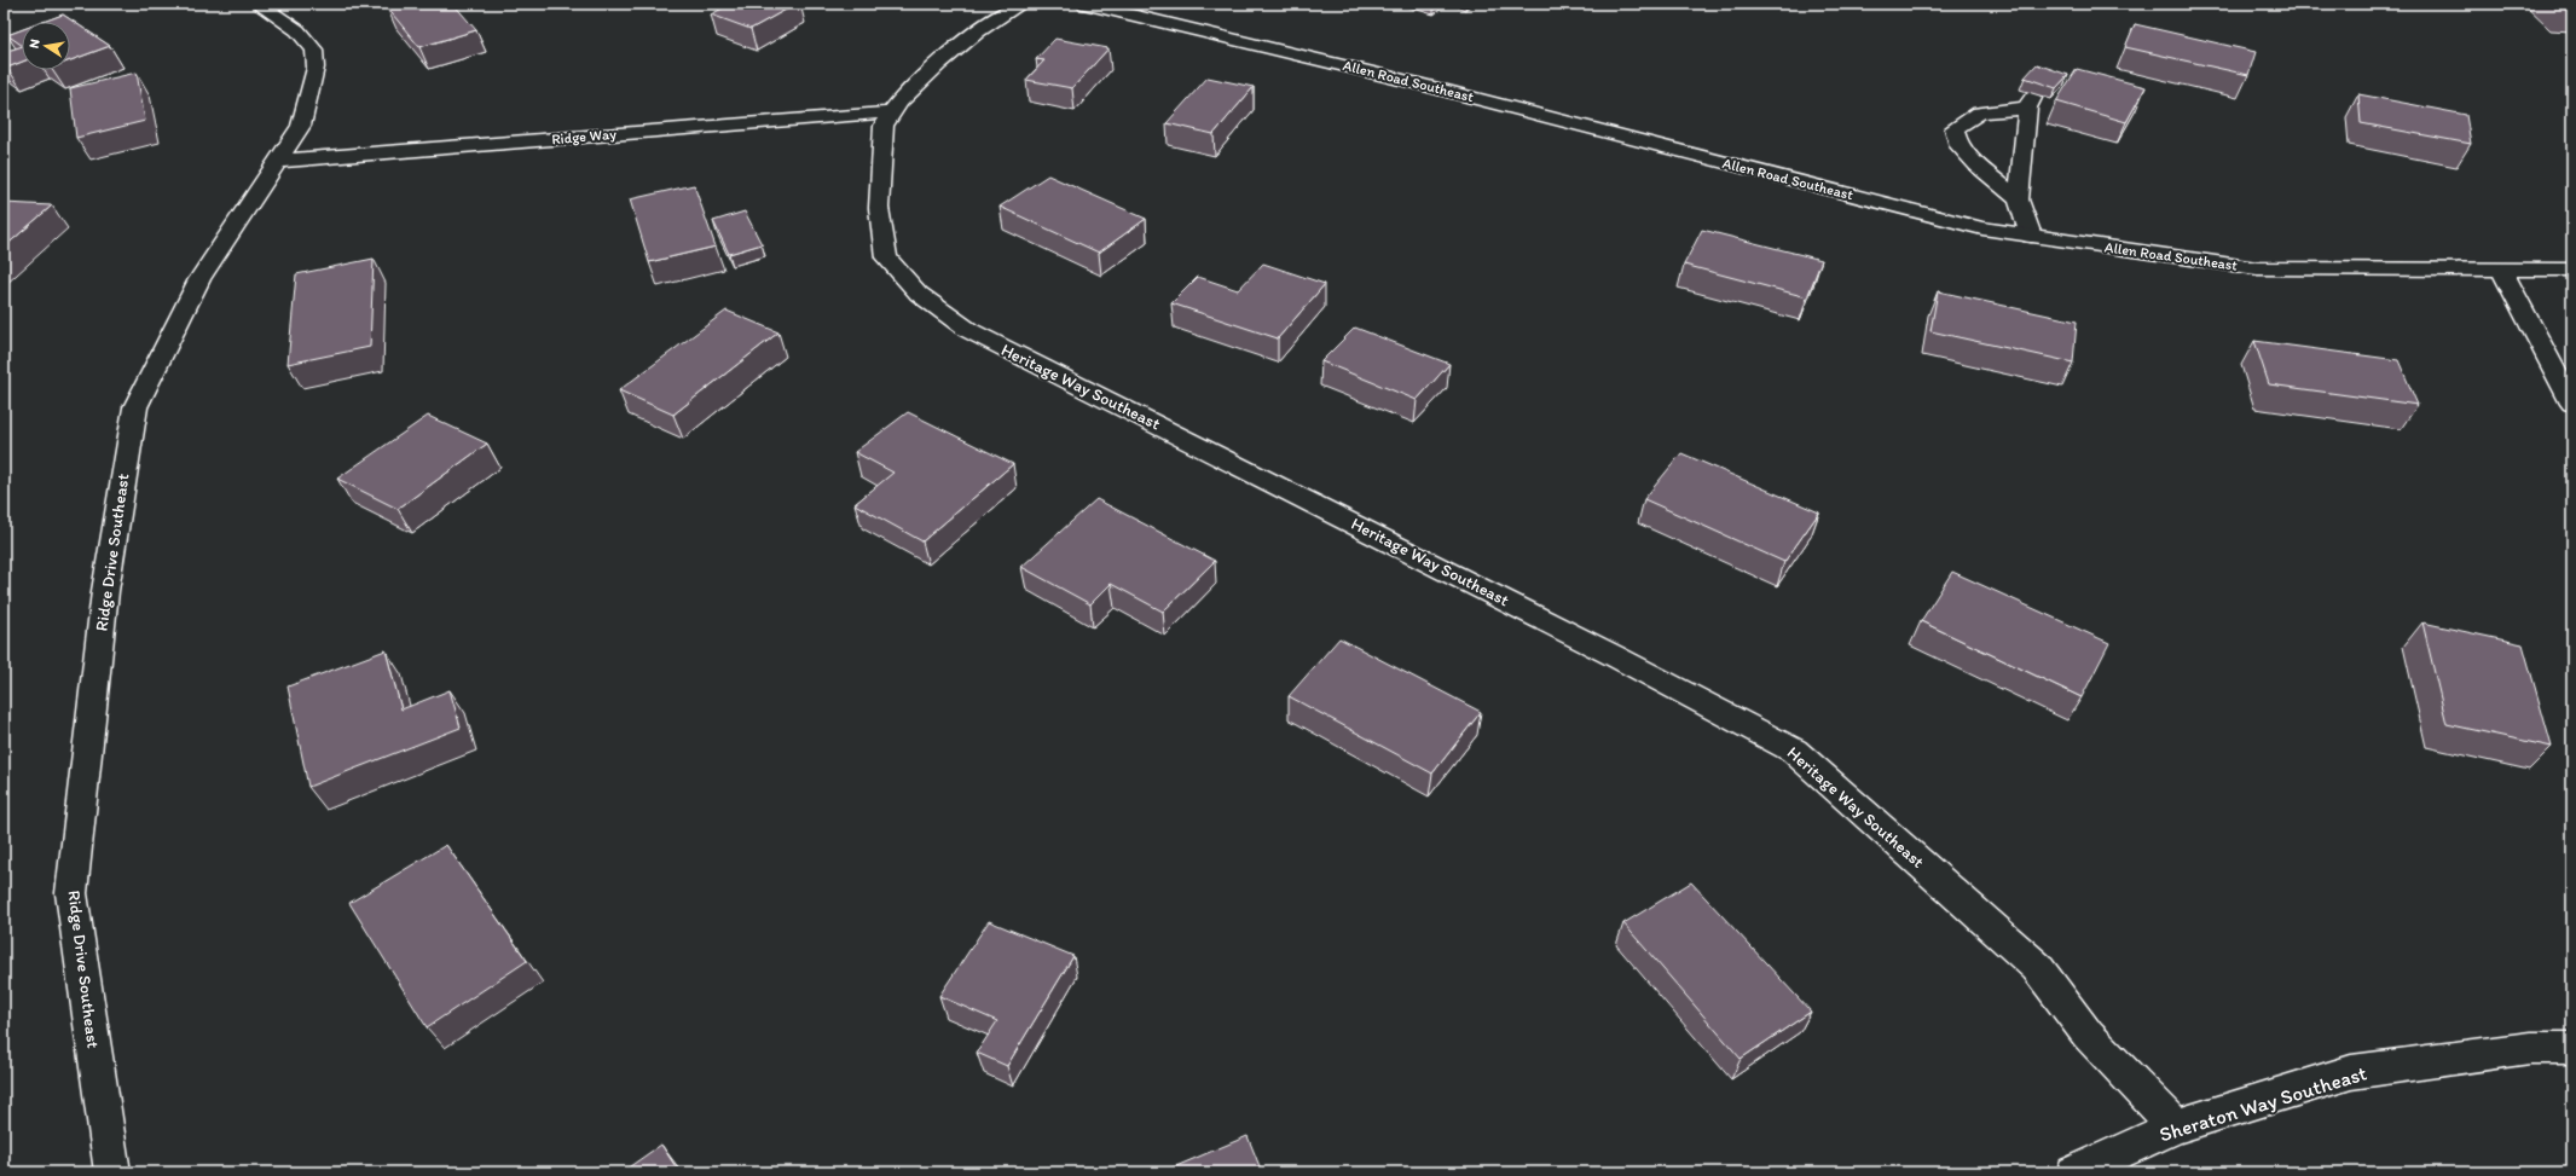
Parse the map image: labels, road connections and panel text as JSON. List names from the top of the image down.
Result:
{
  "streets": {
    "street": [
      "Allen Road Southeast",
      "Ridge Way",
      "Heritage Way Southeast",
      "Ridge Drive Southeast",
      "Sheraton Way Southeast"
    ]
  },
  "crossings": [
    ["Ridge Way", "Heritage Way Southeast"],
    ["Ridge Way", "Ridge Drive Southeast"],
    ["Heritage Way Southeast", "Sheraton Way Southeast"]
  ],
  "north": "left"
}
